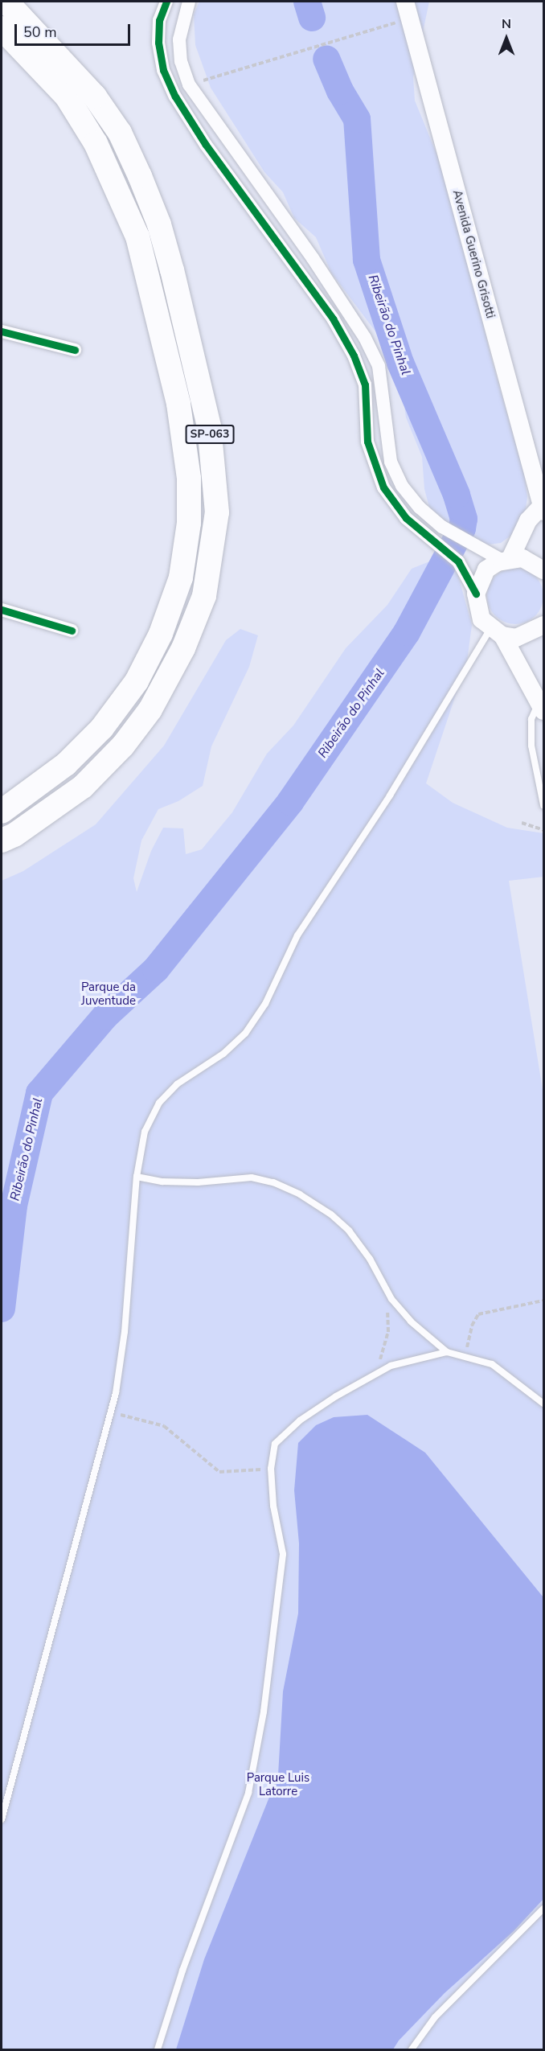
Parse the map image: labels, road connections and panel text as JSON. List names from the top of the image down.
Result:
{
  "streets": {
    "highway": ["SP-063"],
    "main road": ["Avenida Guerino Grisotti"]
  },
  "water": ["Ribeirão do Pinhal"],
  "parks": ["Parque da Juventude", "Parque Luis Latorre"],
  "scale_bar": "50 m",
  "north": "top"
}
